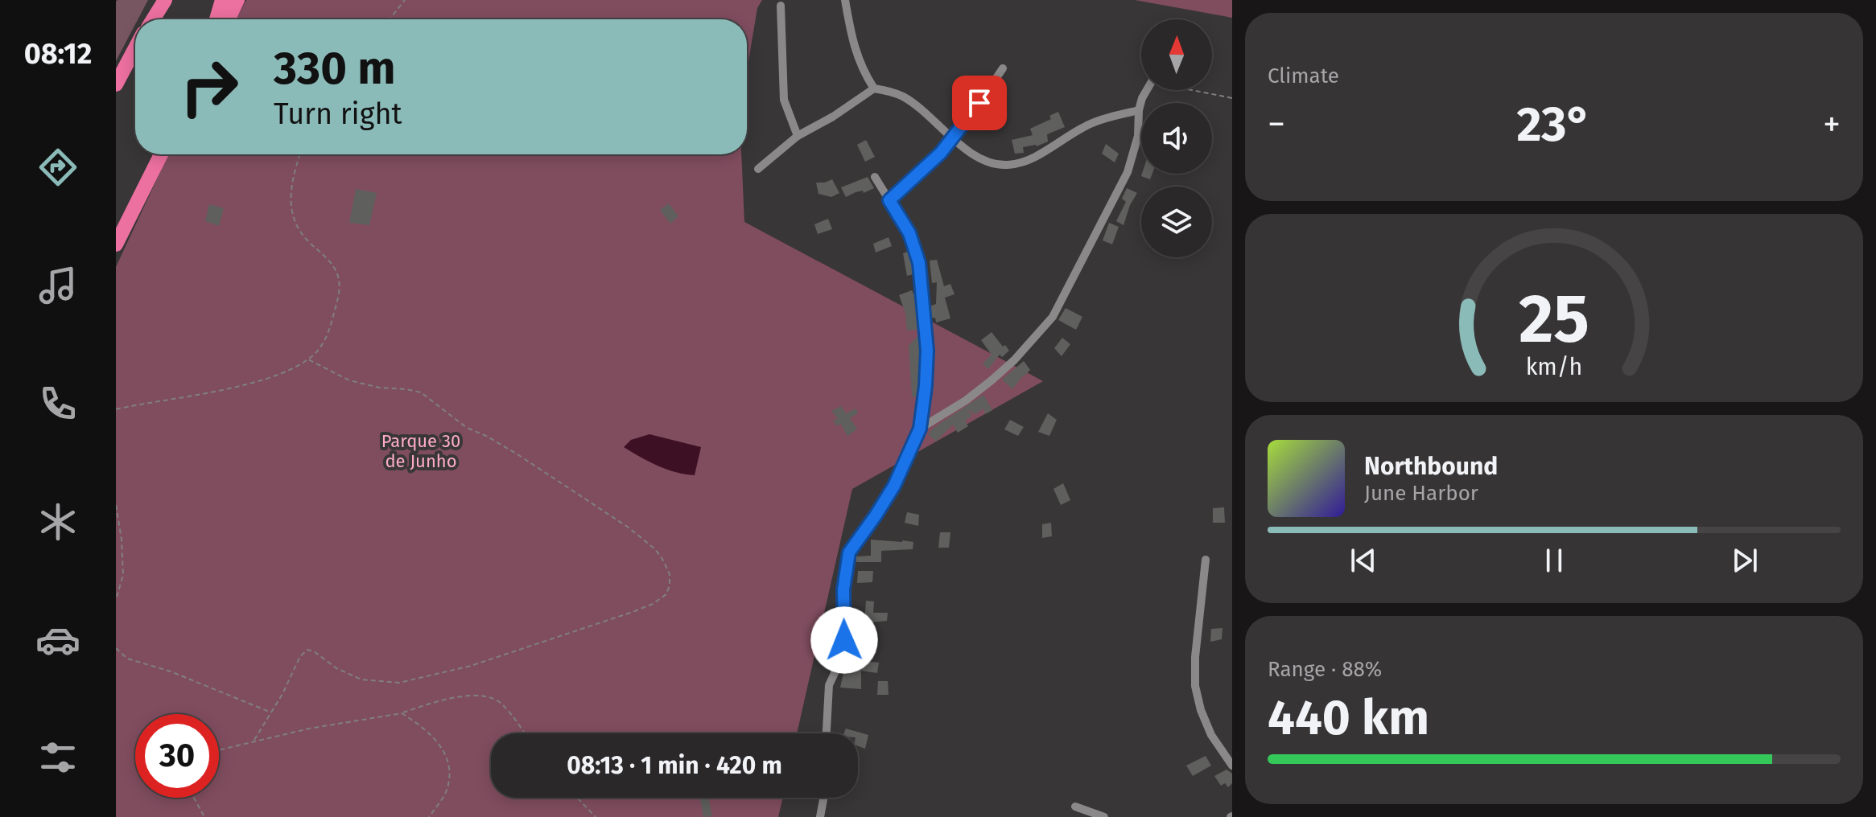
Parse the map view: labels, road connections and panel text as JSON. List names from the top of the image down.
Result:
{
  "parks": ["Parque 30 de Junho"],
  "north": "top",
  "page": {
    "tabs": "08:12",
    "tile": [
      "Climate",
      ["Range · 88%", "440 km"]
    ],
    "turn": ["330 m", "Turn right"],
    "heat": ["−", "23°", "+"],
    "song": ["Northbound", "June Harbor"],
    "limit": "30",
    "trip": "08:13 · 1 min · 420 m",
    "gauge": ["25", "km/h"]
  }
}
